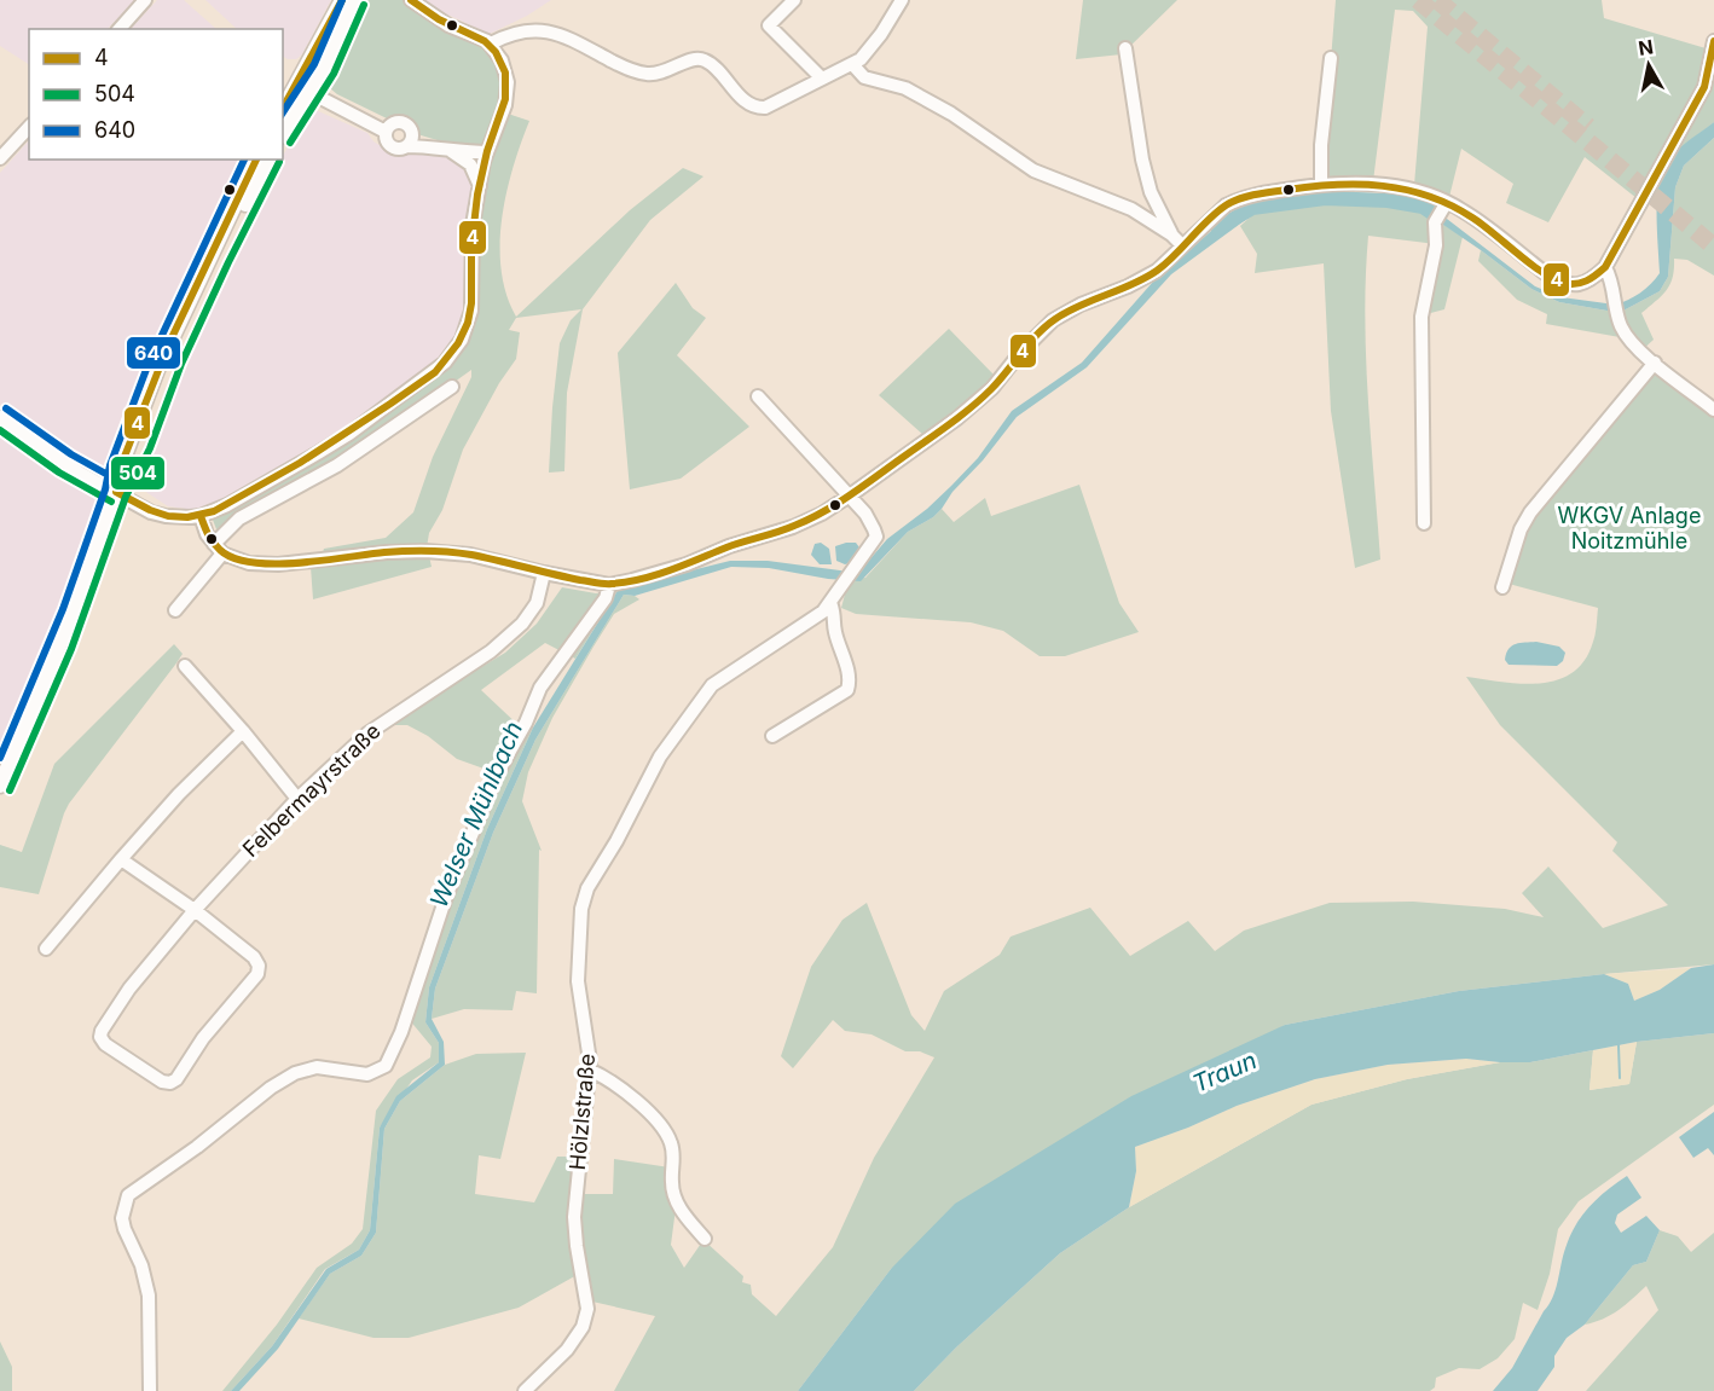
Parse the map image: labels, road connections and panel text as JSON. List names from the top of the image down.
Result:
{
  "streets": {
    "street": ["Felbermayrstraße", "Hölzlstraße"]
  },
  "water": ["Welser Mühlbach", "Traun"],
  "parks": ["WKGV Anlage Noitzmühle"],
  "lines": ["transit line 4", "transit line 640", "transit line 504"],
  "legend": ["4", "504", "640"],
  "north": "top"
}
